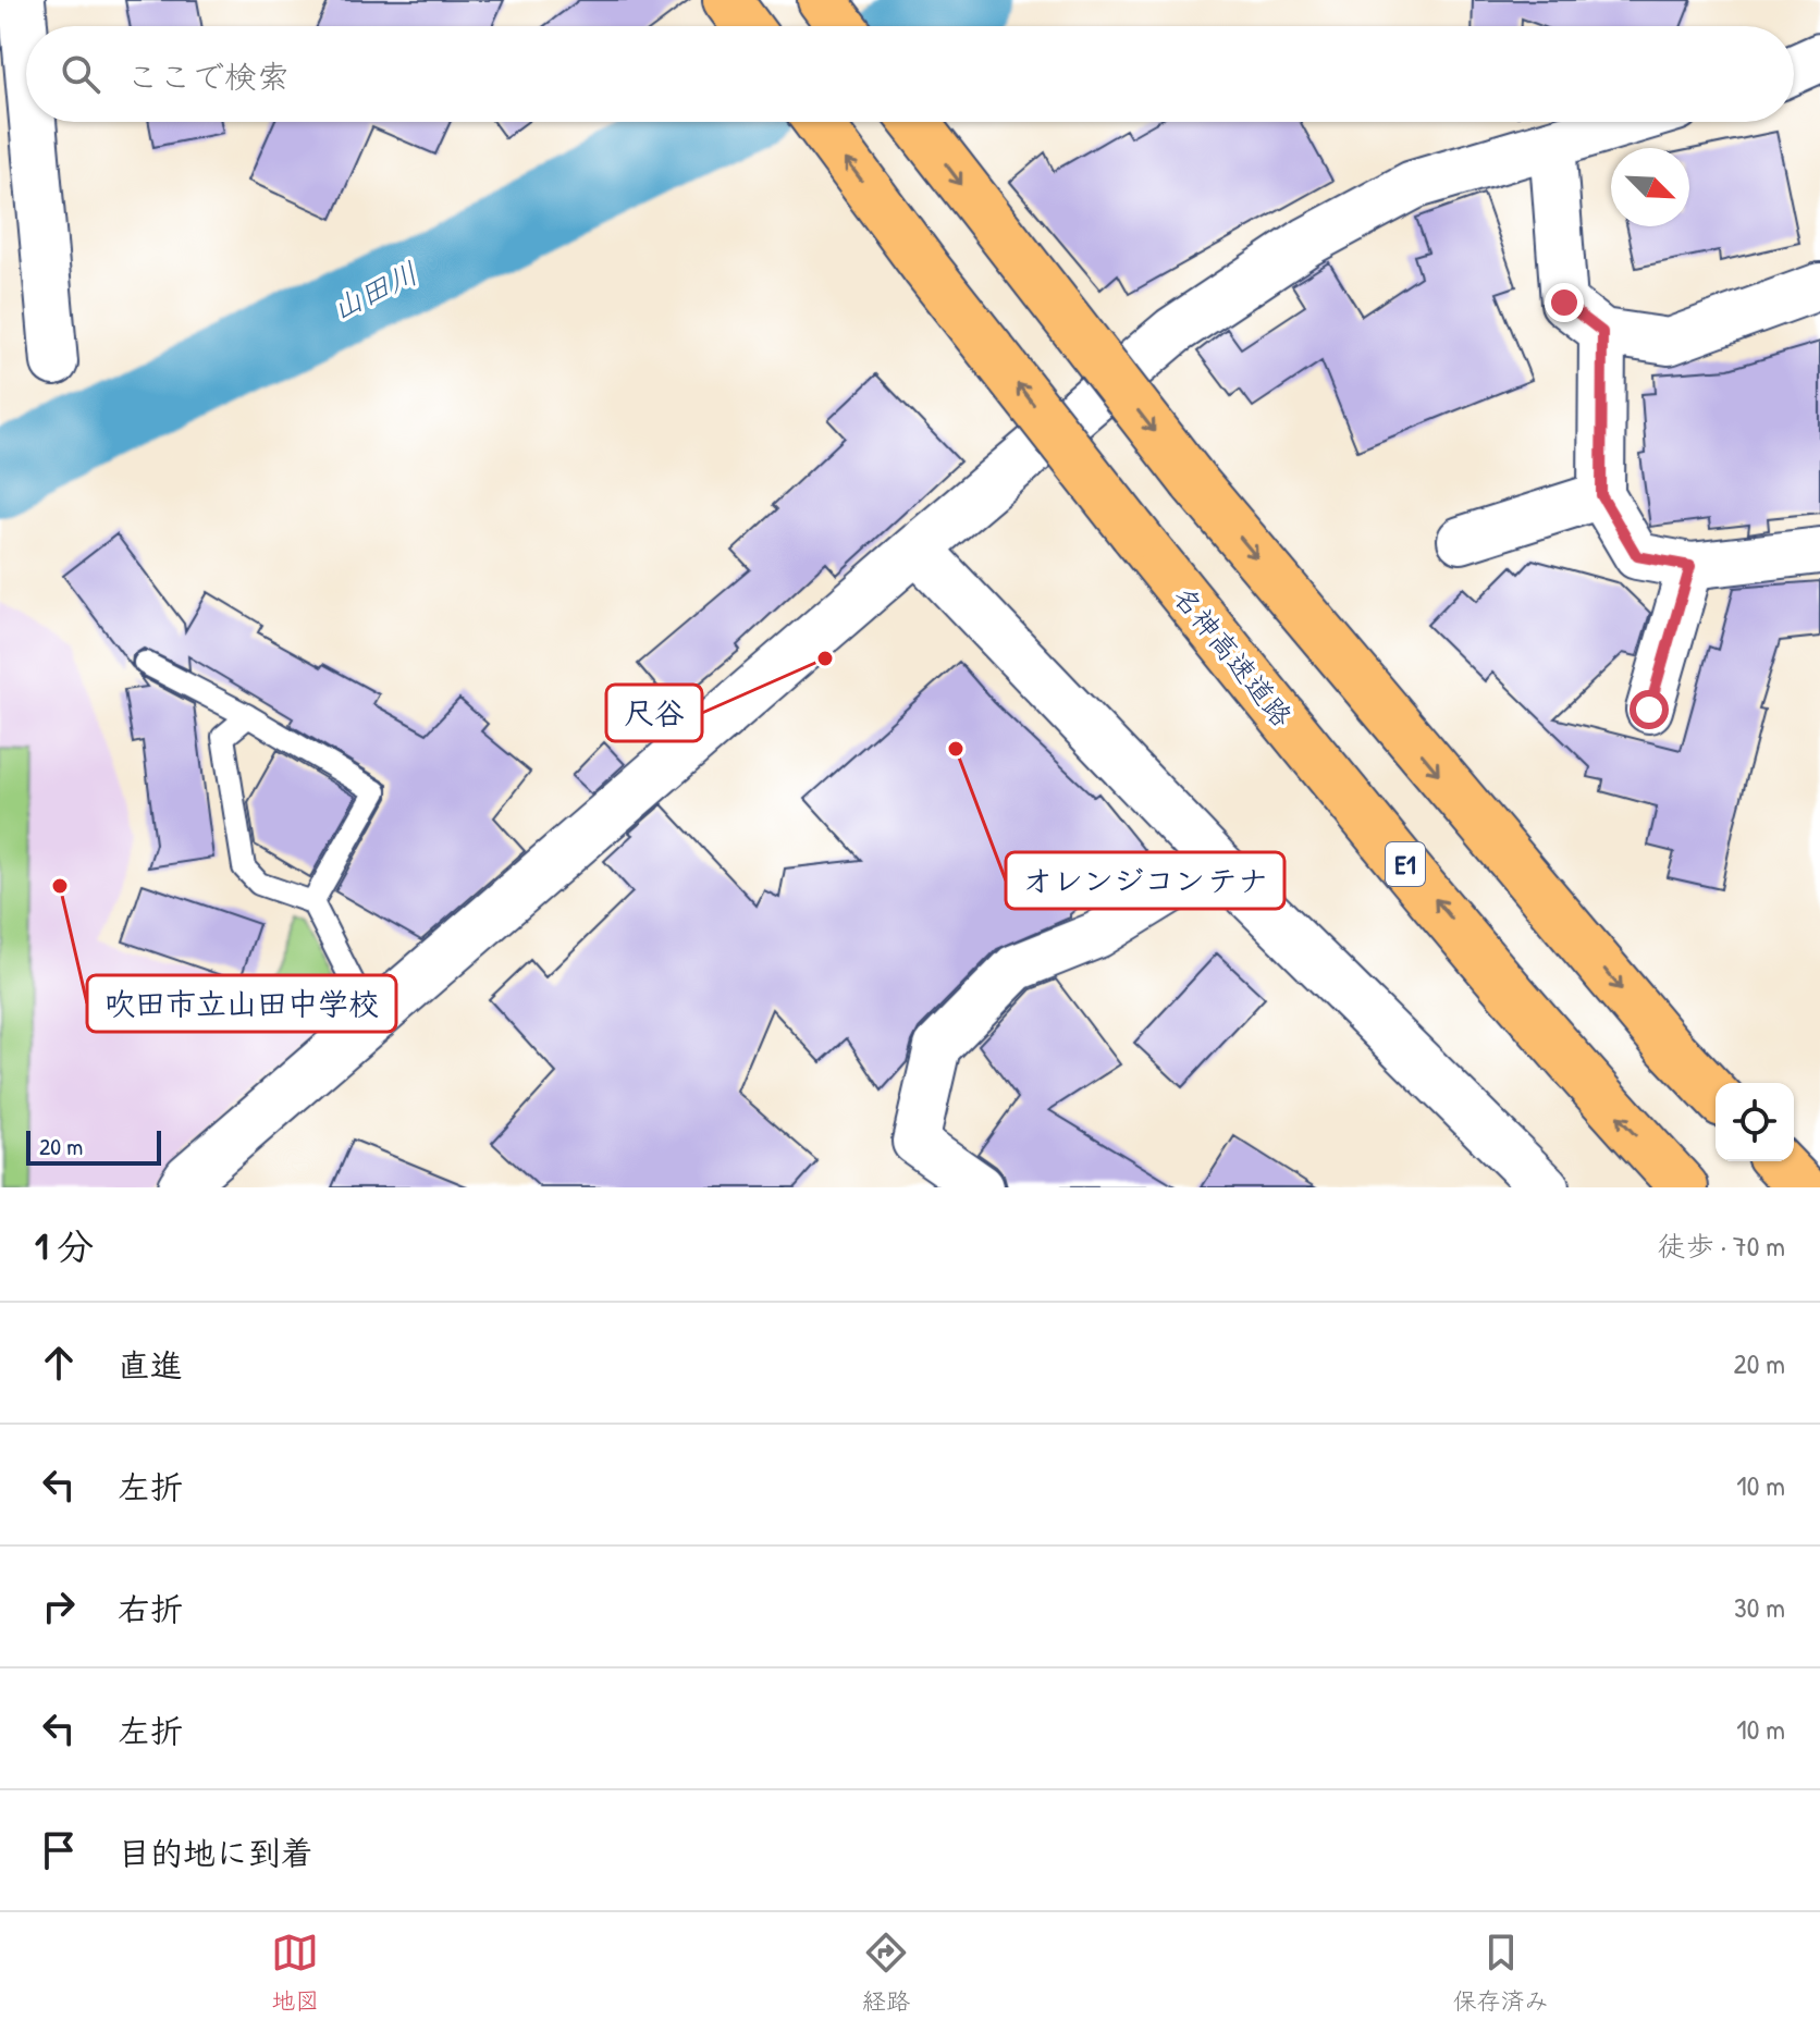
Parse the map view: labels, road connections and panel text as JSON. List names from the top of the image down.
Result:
{
  "streets": {
    "highway": ["名神高速道路", "E1"]
  },
  "water": ["山田川"],
  "places": ["尺谷", "オレンジコンテナ", "吹田市立山田中学校"],
  "scale_bar": "20 m",
  "north": "bottom right",
  "page": {
    "search": "ここで検索",
    "scale": "20 m",
    "heading": ["1 分", "徒歩 · 70 m"],
    "list": [
      ["直進", "20 m"],
      ["左折", "10 m"],
      ["右折", "30 m"],
      ["左折", "10 m"],
      "目的地に到着"
    ],
    "nav": ["地図", "経路", "保存済み"]
  }
}
